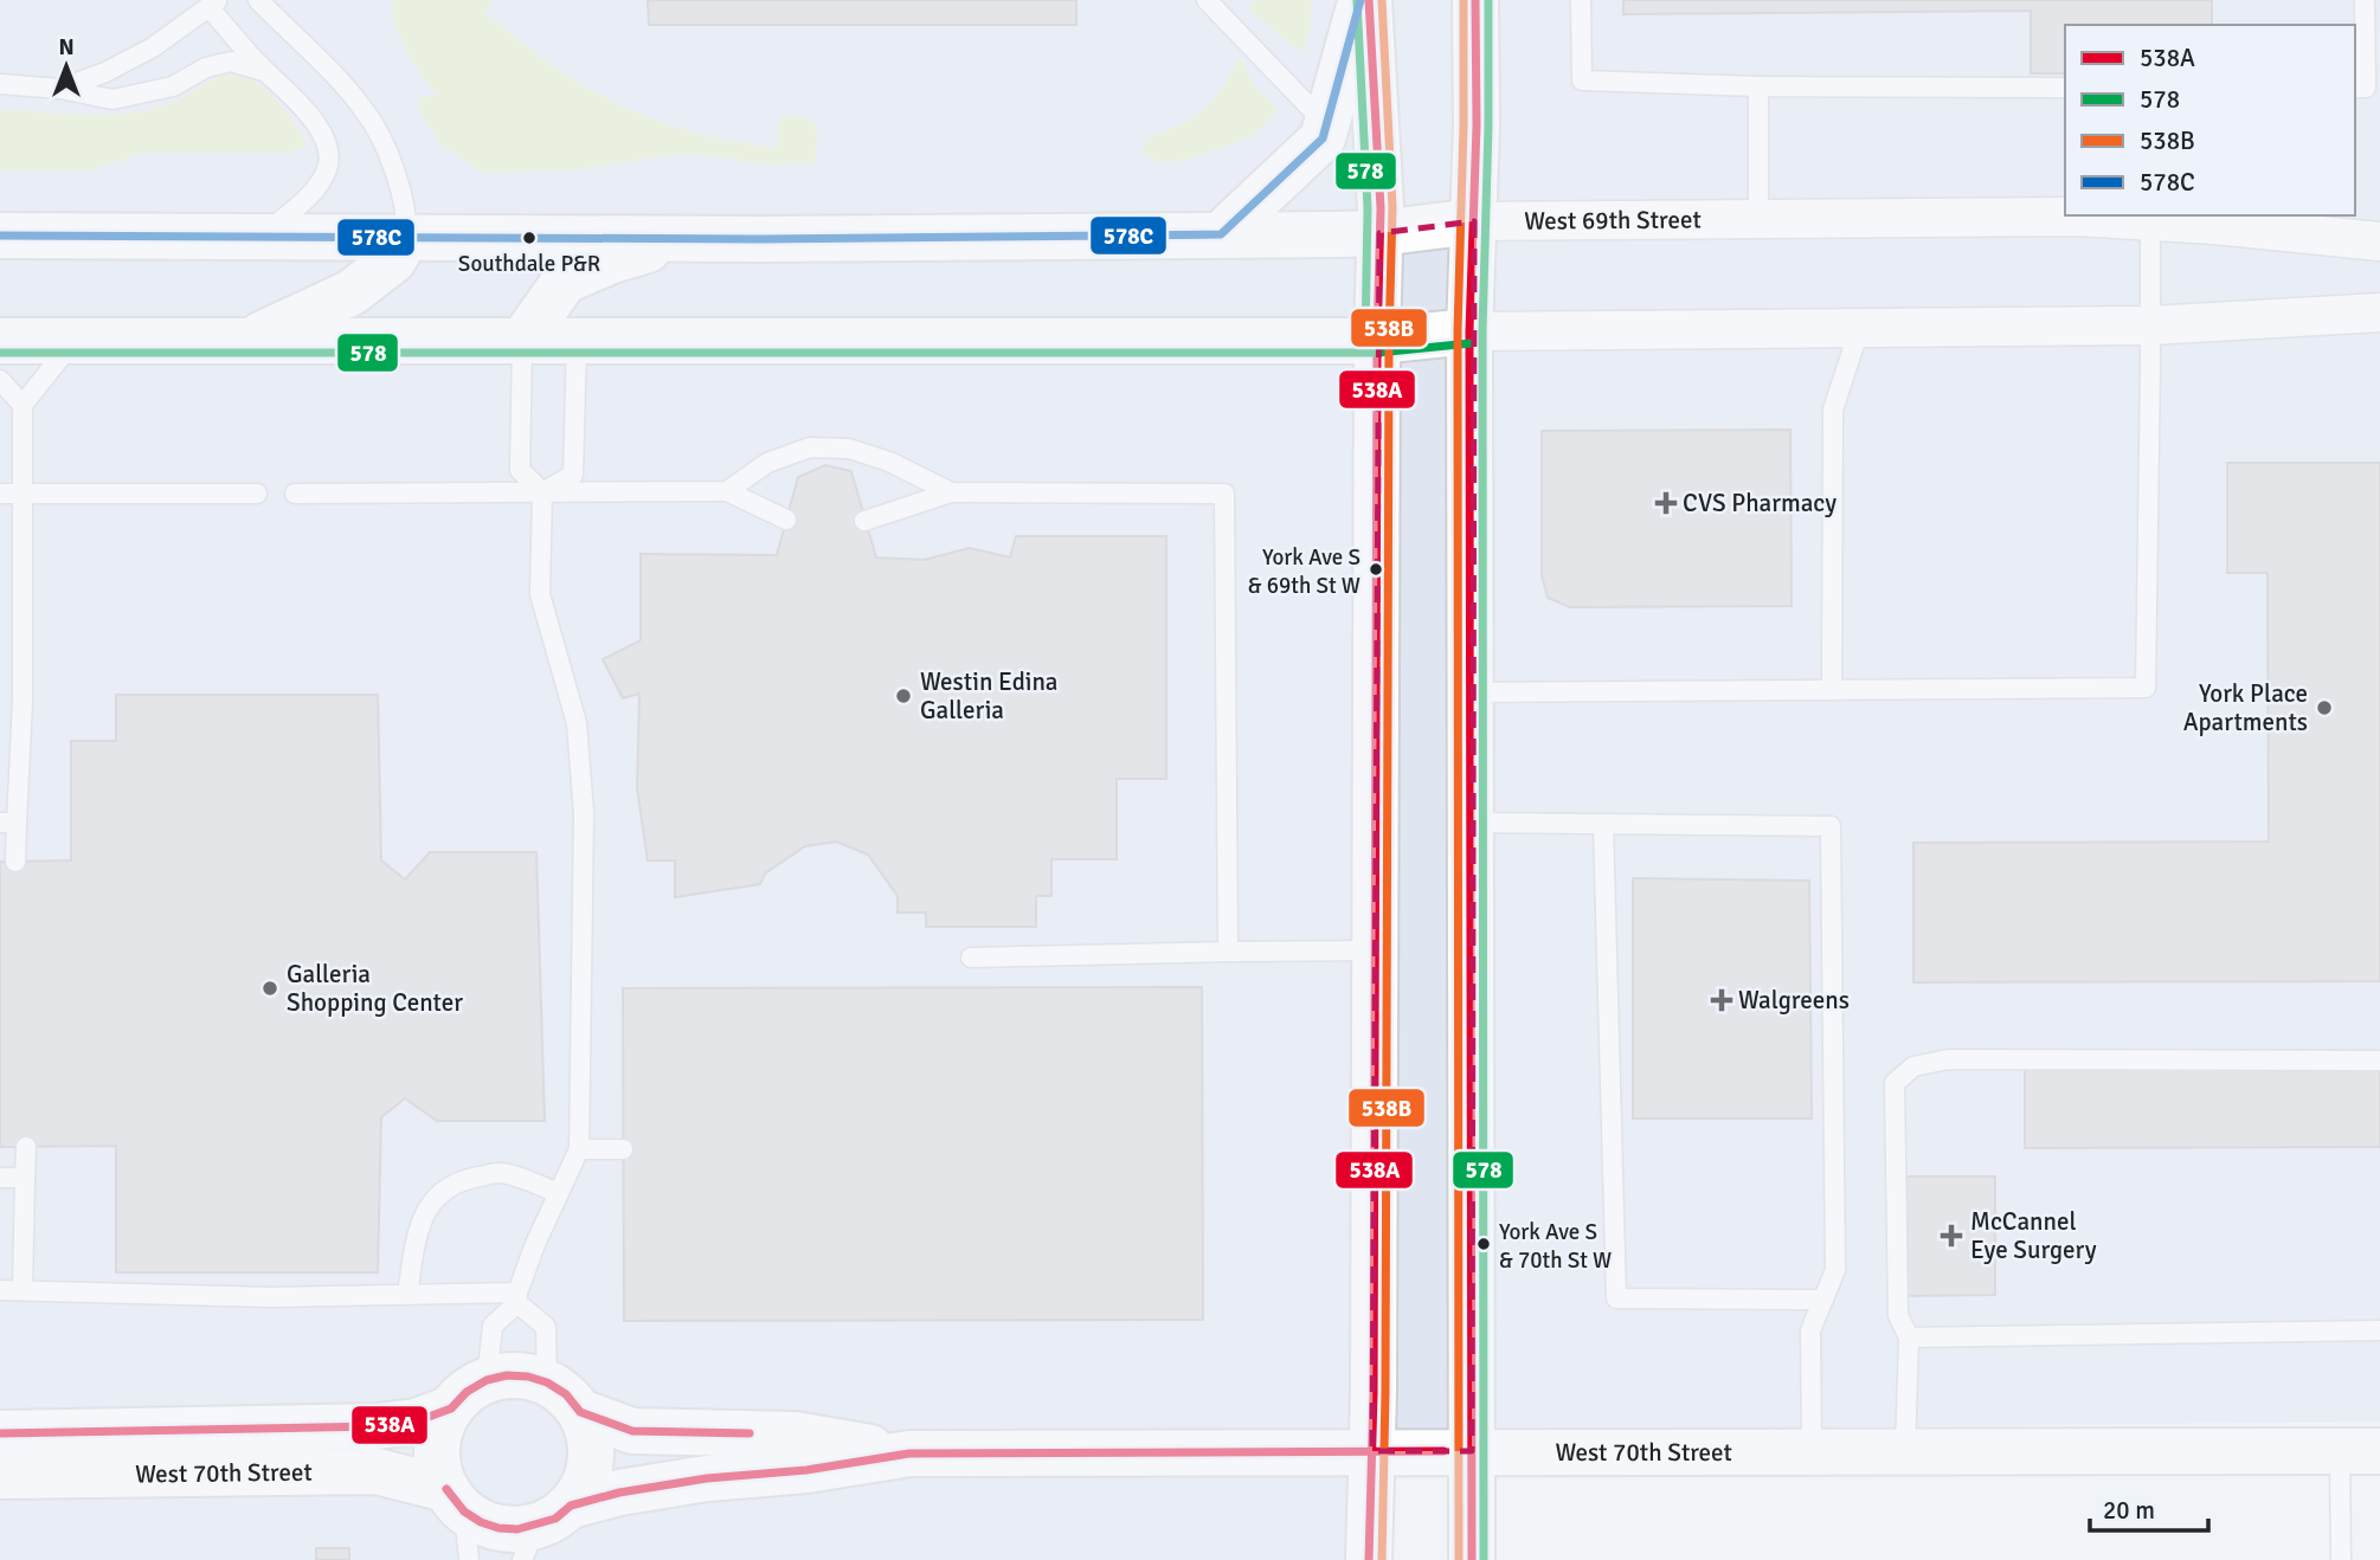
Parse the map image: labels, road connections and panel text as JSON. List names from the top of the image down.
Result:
{
  "streets": {
    "street": ["West 69th Street", "West 70th Street"]
  },
  "places": {
    "other": [
      "Southdale P&R",
      "York Ave S & 69th St W",
      "Westin Edina Galleria",
      "York Place Apartments",
      "Galleria Shopping Center",
      "York Ave S & 70th St W"
    ],
    "health": ["CVS Pharmacy", "Walgreens", "McCannel Eye Surgery"]
  },
  "lines": [
    "transit line 538A",
    "transit line 578",
    "transit line 538B",
    "transit line 578C"
  ],
  "legend": [
    "538A",
    "578",
    "538B",
    "578C"
  ],
  "scale_bar": "20 m",
  "north": "top"
}
